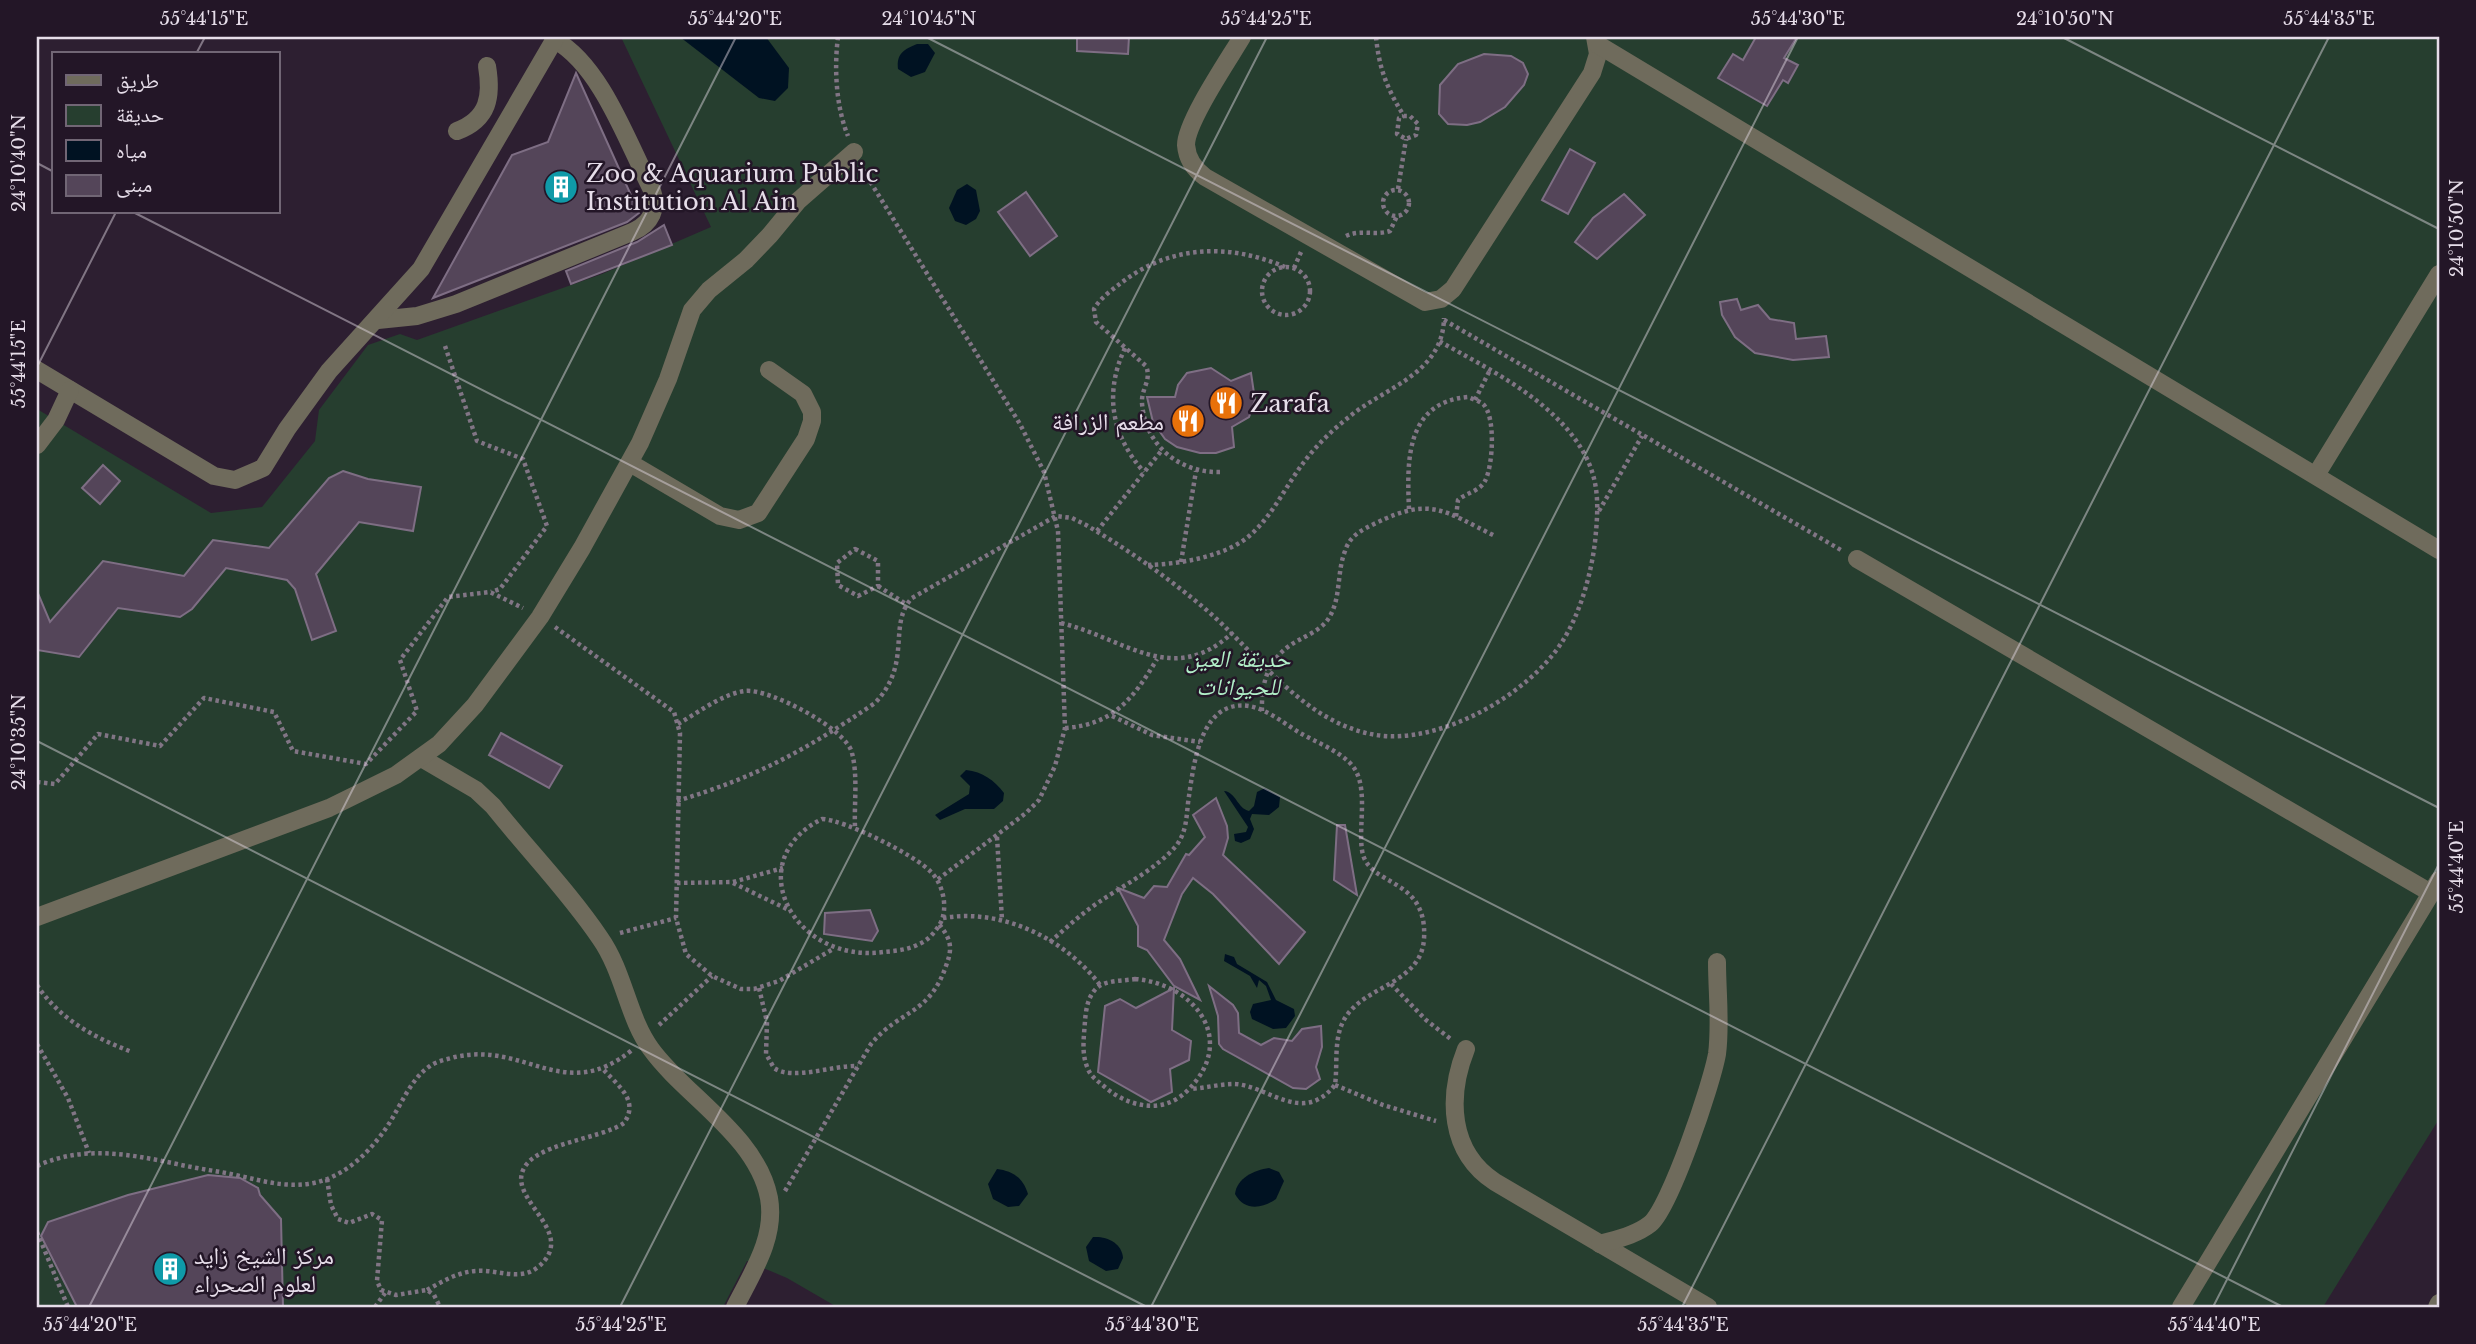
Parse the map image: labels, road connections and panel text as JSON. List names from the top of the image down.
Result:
{
  "parks": ["حديقة العين للحيوانات"],
  "places": {
    "building": ["Zoo & Aquarium Public Institution Al Ain", "مركز الشيخ زايد لعلوم الصحراء"],
    "restaurant": ["Zarafa", "مطعم الزرافة"]
  },
  "legend": [
    "طريق",
    "حديقة",
    "مياه",
    "مبنى"
  ],
  "coordinates": [
    "55°44'15\"E",
    "55°44'20\"E",
    "24°10'45\"N",
    "55°44'25\"E",
    "55°44'30\"E",
    "24°10'50\"N",
    "55°44'35\"E",
    "24°10'40\"N",
    "24°10'35\"N",
    "55°44'40\"E"
  ]
}
